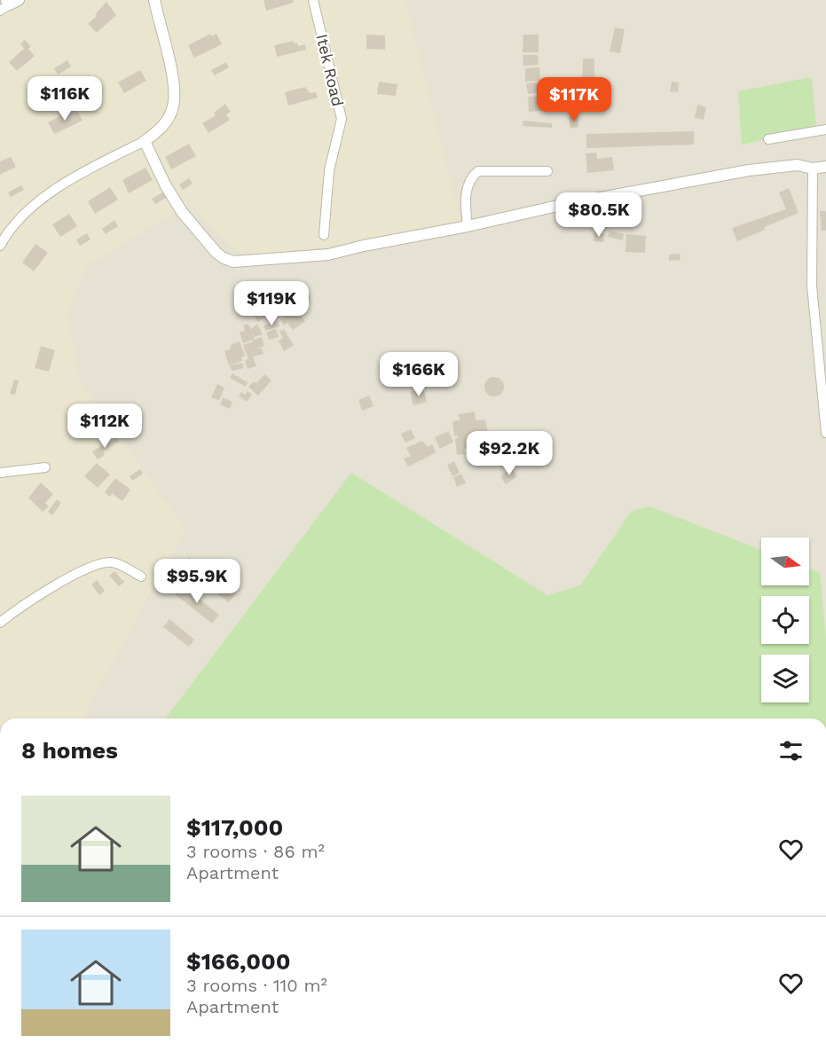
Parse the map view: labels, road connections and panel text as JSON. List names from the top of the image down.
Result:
{
  "streets": {
    "street": ["Itek Road"]
  },
  "north": "right",
  "page": {
    "price": [
      "$116K",
      "$117K",
      "$80.5K",
      "$119K",
      "$166K",
      "$112K",
      "$92.2K",
      "$95.9K"
    ],
    "heading": "8 homes",
    "list": [
      {
        "name": "$117,000",
        "note": "3 rooms · 86 m² · Apartment"
      },
      {
        "name": "$166,000",
        "note": "3 rooms · 110 m² · Apartment"
      }
    ]
  }
}
